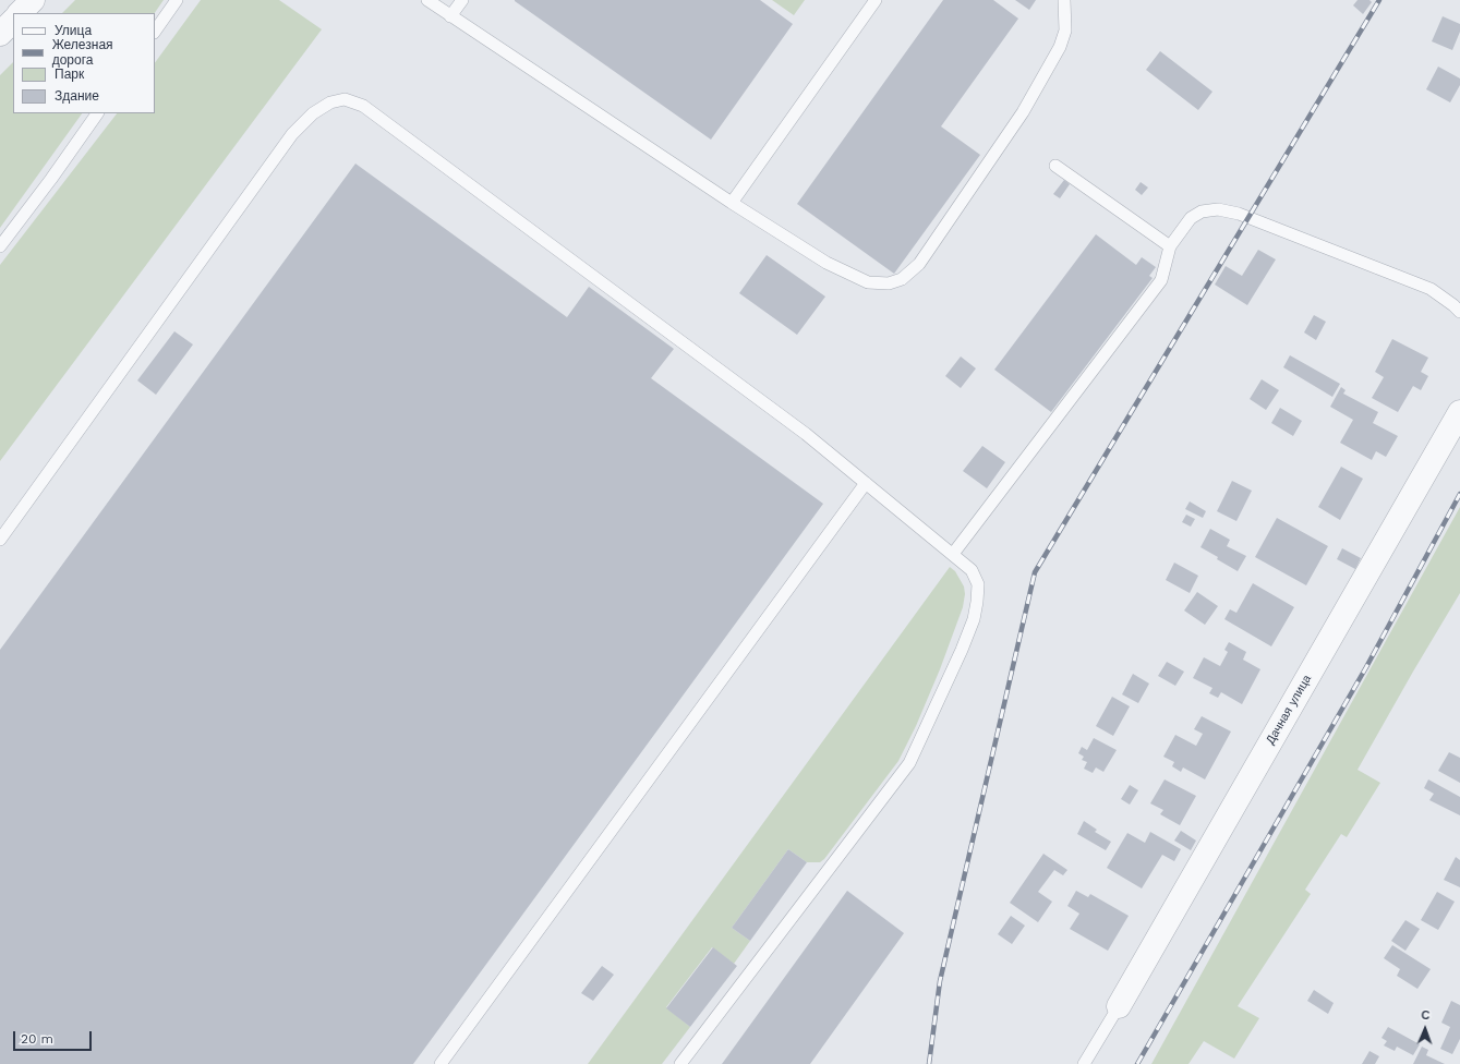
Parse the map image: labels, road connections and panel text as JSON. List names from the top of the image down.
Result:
{
  "streets": {
    "street": ["Дачная улица"]
  },
  "legend": [
    "Улица",
    "Железная дорога",
    "Парк",
    "Здание"
  ],
  "scale_bar": "20 m",
  "north": "top"
}
